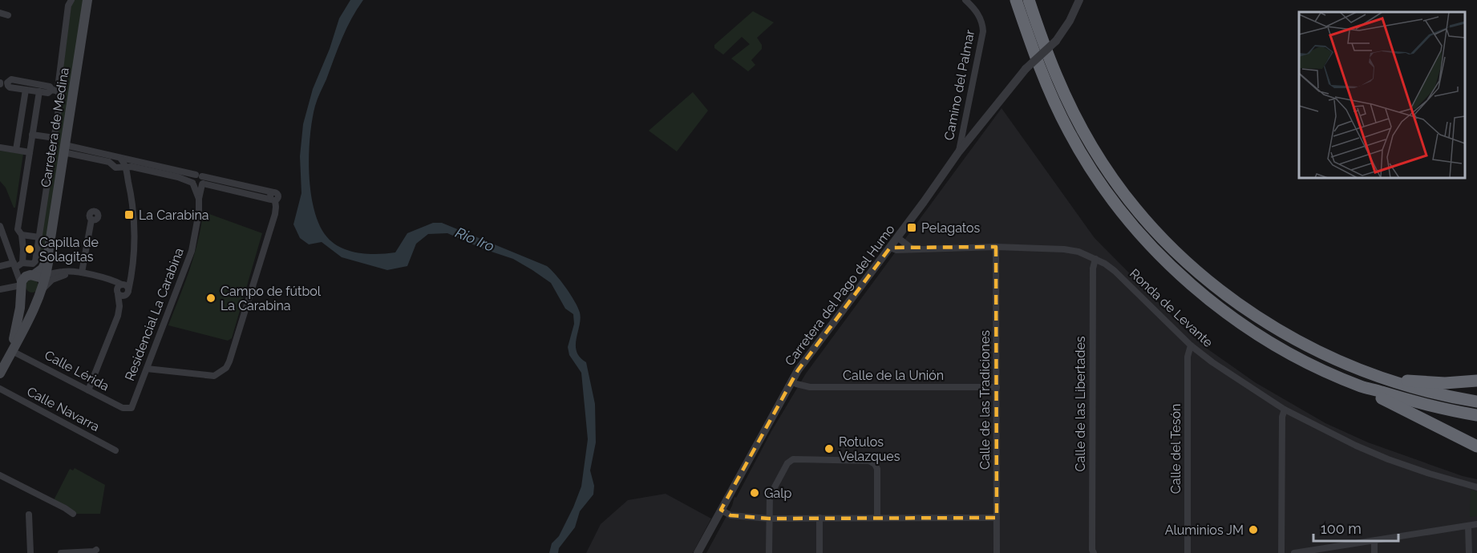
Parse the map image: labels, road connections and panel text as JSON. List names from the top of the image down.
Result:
{
  "streets": {
    "main road": ["Carretera de Medina"],
    "street": [
      "Camino del Palmar",
      "Carretera del Pago del Humo",
      "Ronda de Levante",
      "Residencial La Carabina",
      "Calle Lérida",
      "Calle de la Unión",
      "Calle de las Tradiciones",
      "Calle de las Libertades",
      "Calle Navarra",
      "Calle del Tesón"
    ]
  },
  "crossings": [
    ["Camino del Palmar", "Carretera del Pago del Humo"],
    ["Carretera del Pago del Humo", "Ronda de Levante"],
    ["Carretera del Pago del Humo", "Calle de la Unión"],
    ["Ronda de Levante", "Calle de las Tradiciones"],
    ["Ronda de Levante", "Calle de las Libertades"],
    ["Ronda de Levante", "Calle del Tesón"],
    ["Residencial La Carabina", "Calle Lérida"],
    ["Calle de la Unión", "Calle de las Tradiciones"]
  ],
  "water": ["Rio Iro"],
  "places": {
    "transit": ["La Carabina", "Pelagatos"],
    "other": [
      "Capilla de Solagitas",
      "Campo de fútbol La Carabina",
      "Rotulos Velazques",
      "Galp",
      "Aluminios JM"
    ]
  },
  "scale_bar": "100 m"
}
